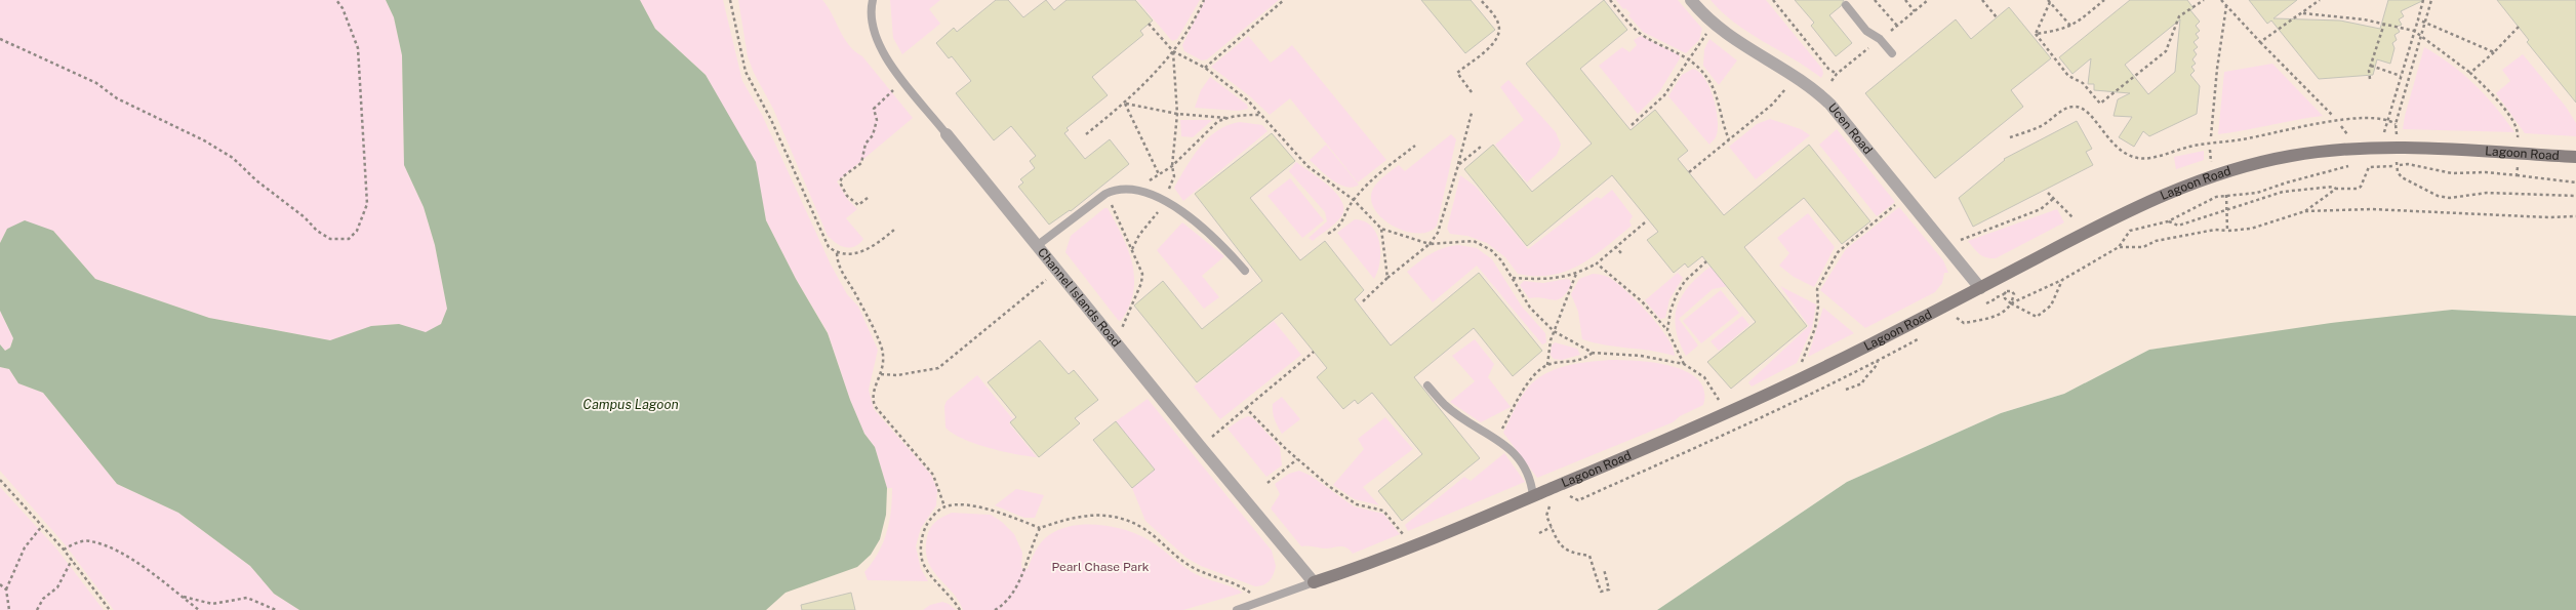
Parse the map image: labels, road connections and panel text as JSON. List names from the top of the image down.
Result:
{
  "streets": {
    "street": ["Ucen Road", "Lagoon Road", "Channel Islands Road"]
  },
  "crossings": [
    ["Ucen Road", "Lagoon Road"],
    ["Lagoon Road", "Channel Islands Road"]
  ],
  "water": ["Campus Lagoon"],
  "parks": ["Pearl Chase Park"]
}
